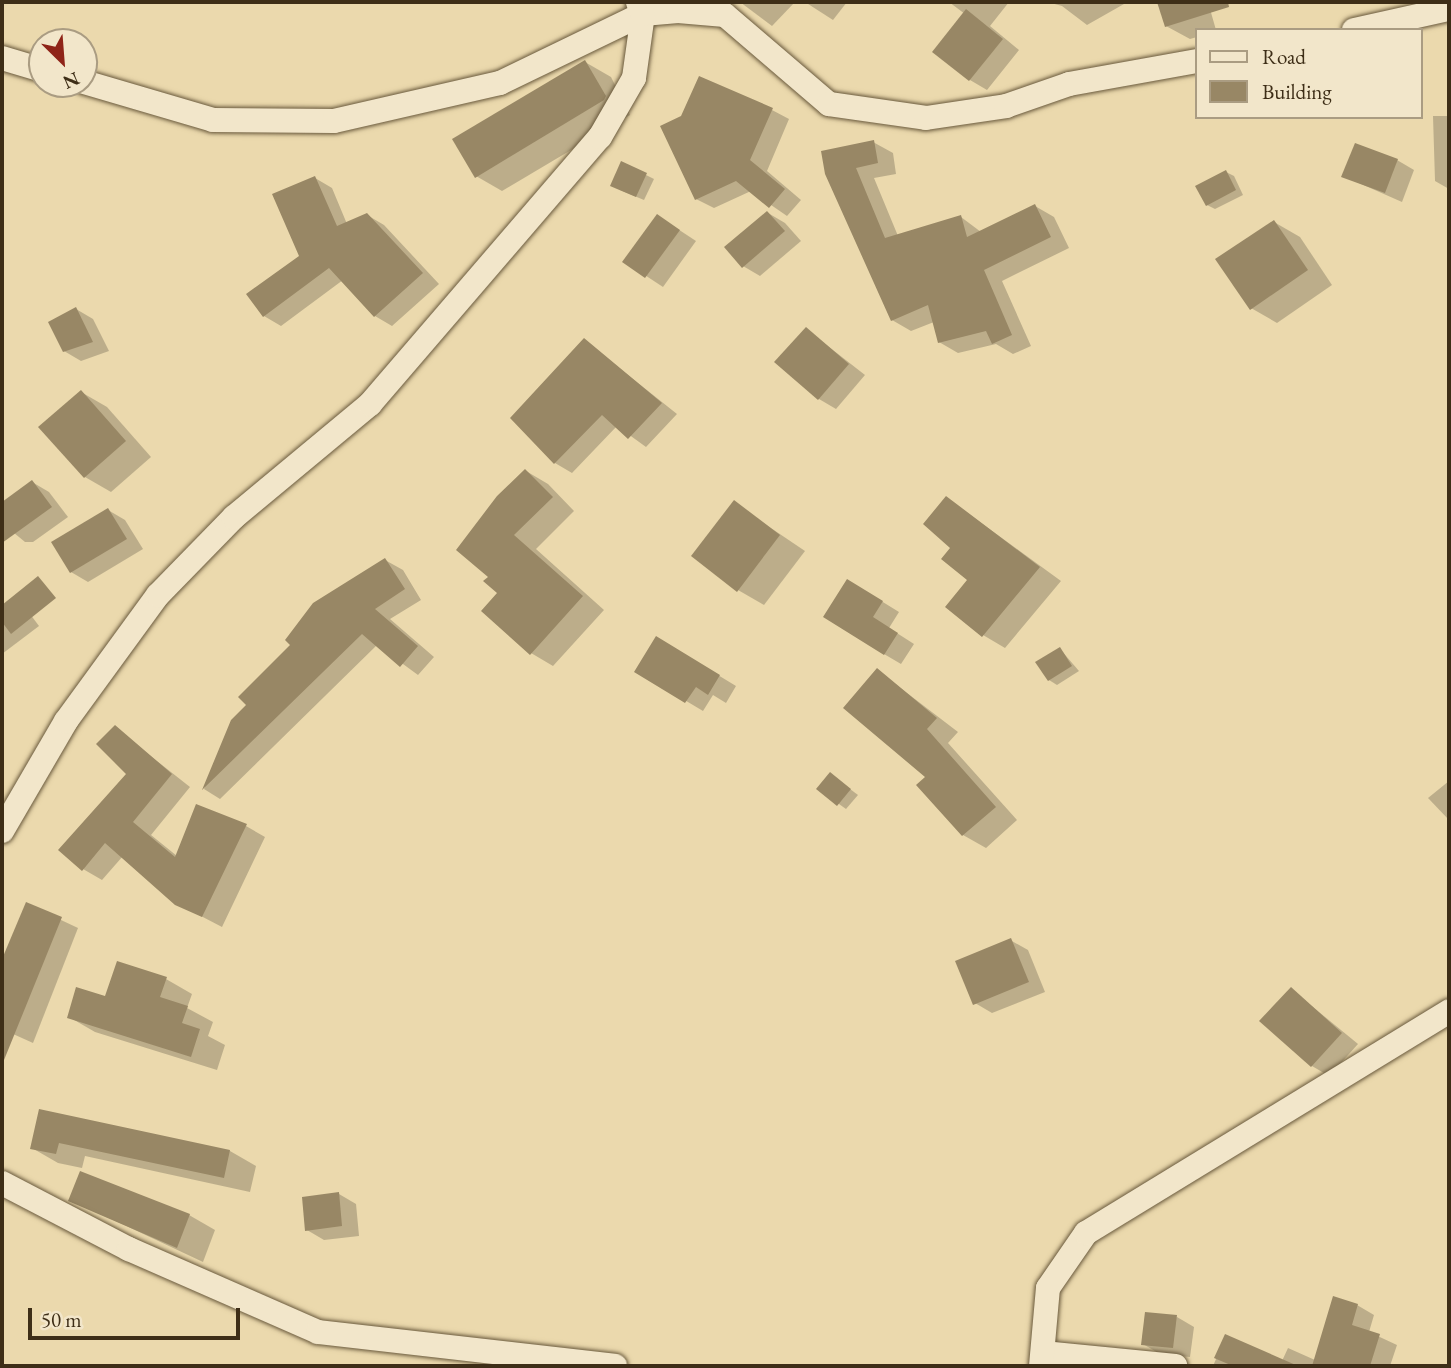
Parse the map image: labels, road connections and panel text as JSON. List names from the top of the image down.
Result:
{
  "legend": ["Road", "Building"],
  "scale_bar": "50 m",
  "north": "bottom right"
}
